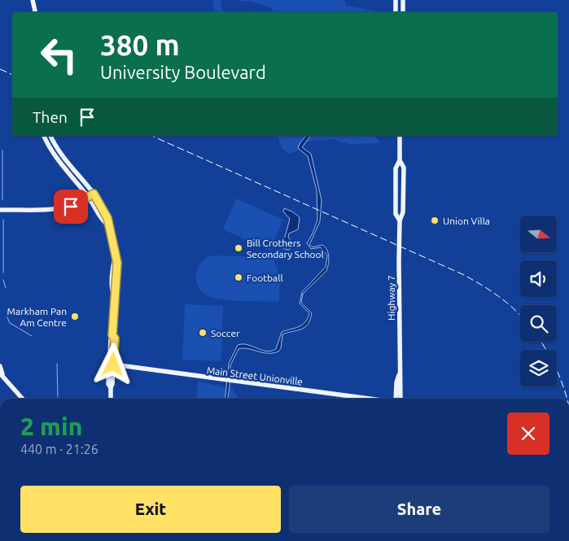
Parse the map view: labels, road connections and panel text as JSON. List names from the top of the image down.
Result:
{
  "streets": {
    "main road": ["Highway 7", "Main Street Unionville"]
  },
  "places": [
    "Union Villa",
    "Bill Crothers Secondary School",
    "Football",
    "Markham Pan Am Centre",
    "Soccer"
  ],
  "north": "right",
  "page": {
    "turn": ["380 m", "University Boulevard"],
    "then": "Then",
    "heading": ["2 min", "440 m · 21:26"],
    "buttons": ["Exit", "Share"]
  }
}
